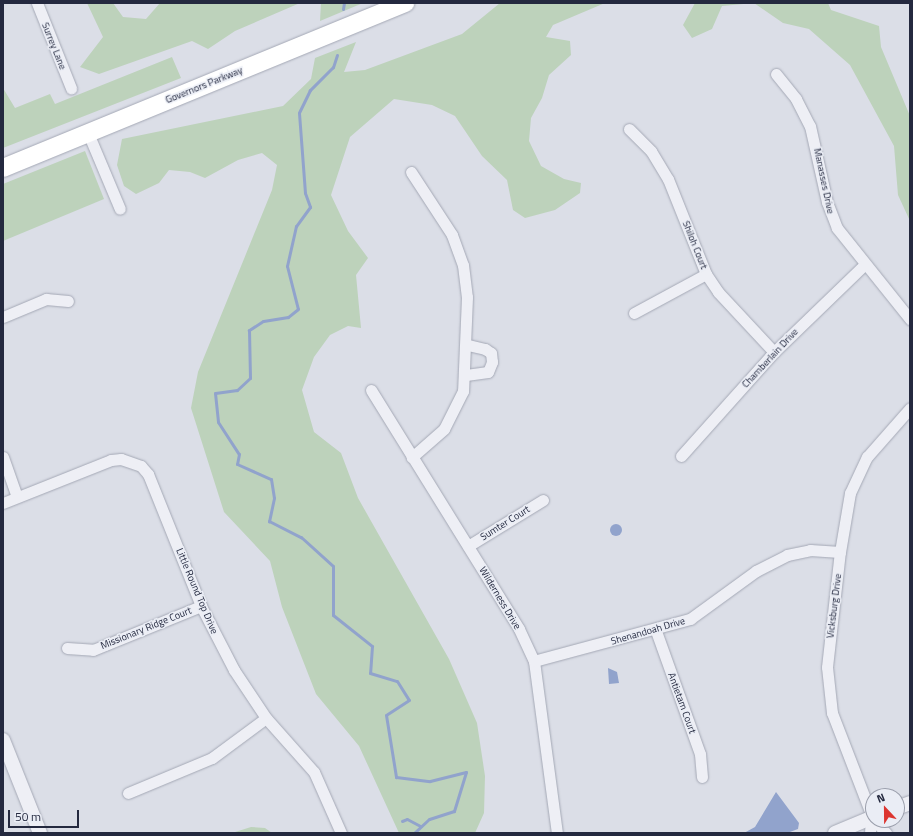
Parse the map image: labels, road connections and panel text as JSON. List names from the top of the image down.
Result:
{
  "streets": {
    "main road": ["Governors Parkway"],
    "street": [
      "Surrey Lane",
      "Manasses Drive",
      "Shiloh Court",
      "Chamberlain Drive",
      "Sumter Court",
      "Little Round Top Drive",
      "Wilderness Drive",
      "Vicksburg Drive",
      "Missionary Ridge Court",
      "Shenandoah Drive",
      "Antietam Court"
    ]
  },
  "crossings": [
    ["Manasses Drive", "Chamberlain Drive"],
    ["Shiloh Court", "Chamberlain Drive"],
    ["Sumter Court", "Wilderness Drive"],
    ["Little Round Top Drive", "Missionary Ridge Court"],
    ["Wilderness Drive", "Shenandoah Drive"],
    ["Vicksburg Drive", "Shenandoah Drive"],
    ["Shenandoah Drive", "Antietam Court"]
  ],
  "scale_bar": "50 m",
  "north": "top"
}
